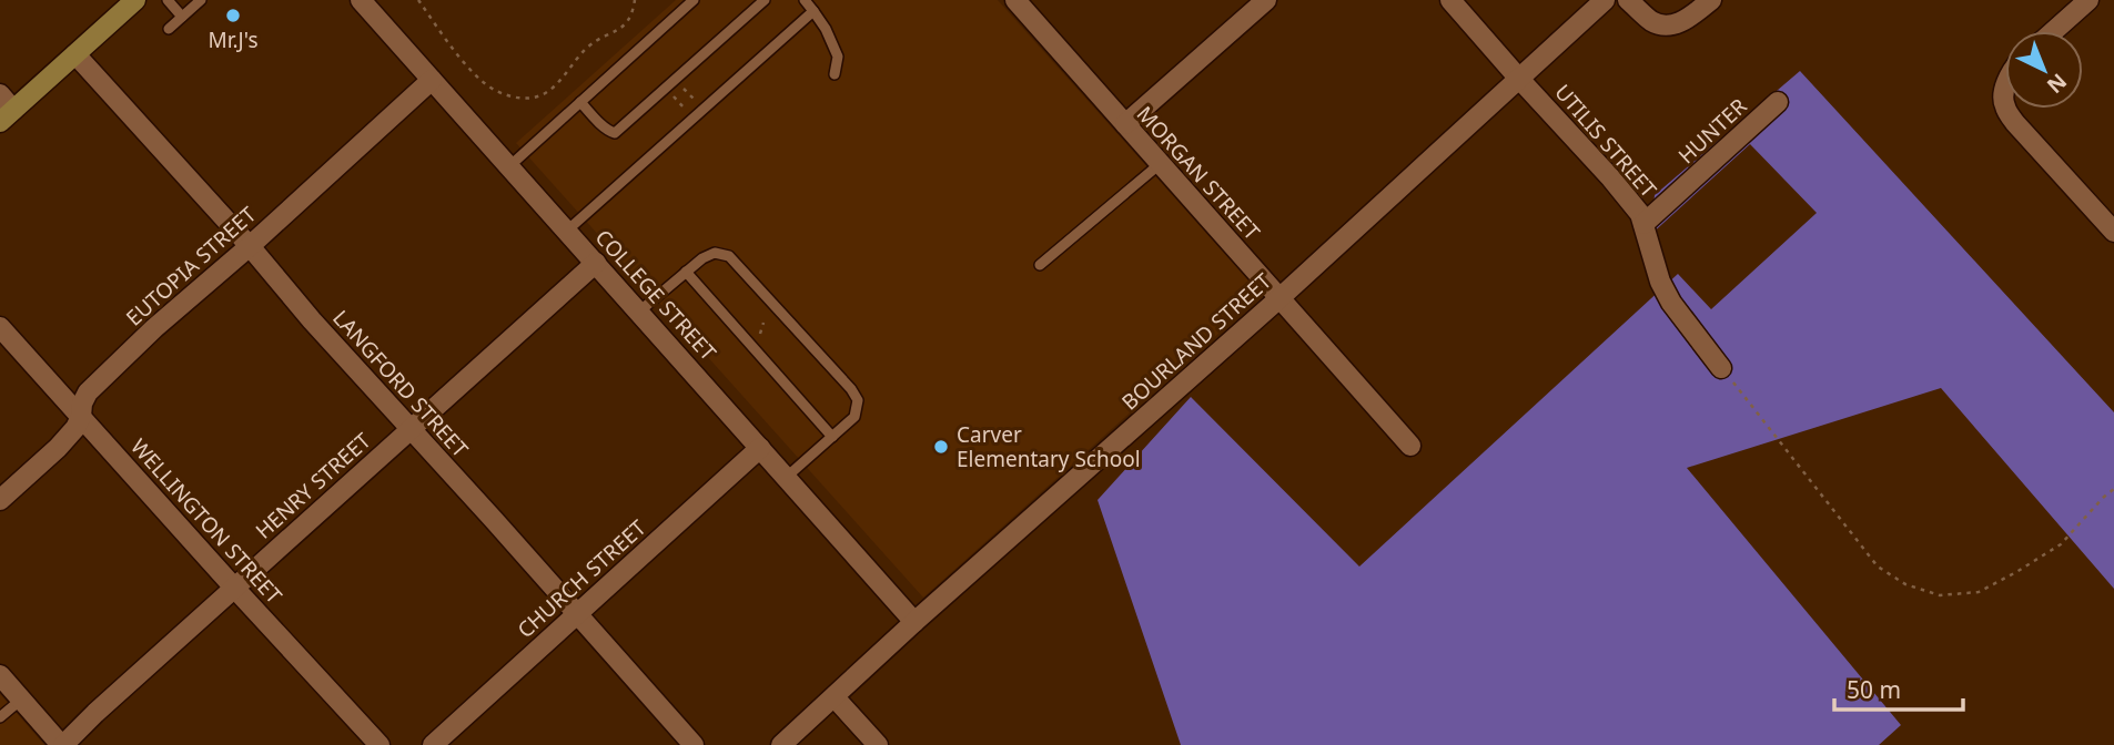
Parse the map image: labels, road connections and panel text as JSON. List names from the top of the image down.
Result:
{
  "streets": {
    "street": [
      "HUNTER",
      "UTILIS STREET",
      "MORGAN STREET",
      "EUTOPIA STREET",
      "COLLEGE STREET",
      "BOURLAND STREET",
      "LANGFORD STREET",
      "HENRY STREET",
      "WELLINGTON STREET",
      "CHURCH STREET"
    ]
  },
  "crossings": [
    ["HUNTER", "UTILIS STREET"],
    ["UTILIS STREET", "BOURLAND STREET"],
    ["MORGAN STREET", "BOURLAND STREET"],
    ["EUTOPIA STREET", "COLLEGE STREET"],
    ["EUTOPIA STREET", "LANGFORD STREET"],
    ["EUTOPIA STREET", "WELLINGTON STREET"],
    ["COLLEGE STREET", "BOURLAND STREET"],
    ["COLLEGE STREET", "HENRY STREET"],
    ["COLLEGE STREET", "CHURCH STREET"],
    ["LANGFORD STREET", "HENRY STREET"],
    ["LANGFORD STREET", "CHURCH STREET"],
    ["HENRY STREET", "WELLINGTON STREET"]
  ],
  "places": ["Mr.J's", "Carver Elementary School"],
  "scale_bar": "50 m",
  "north": "bottom right"
}
